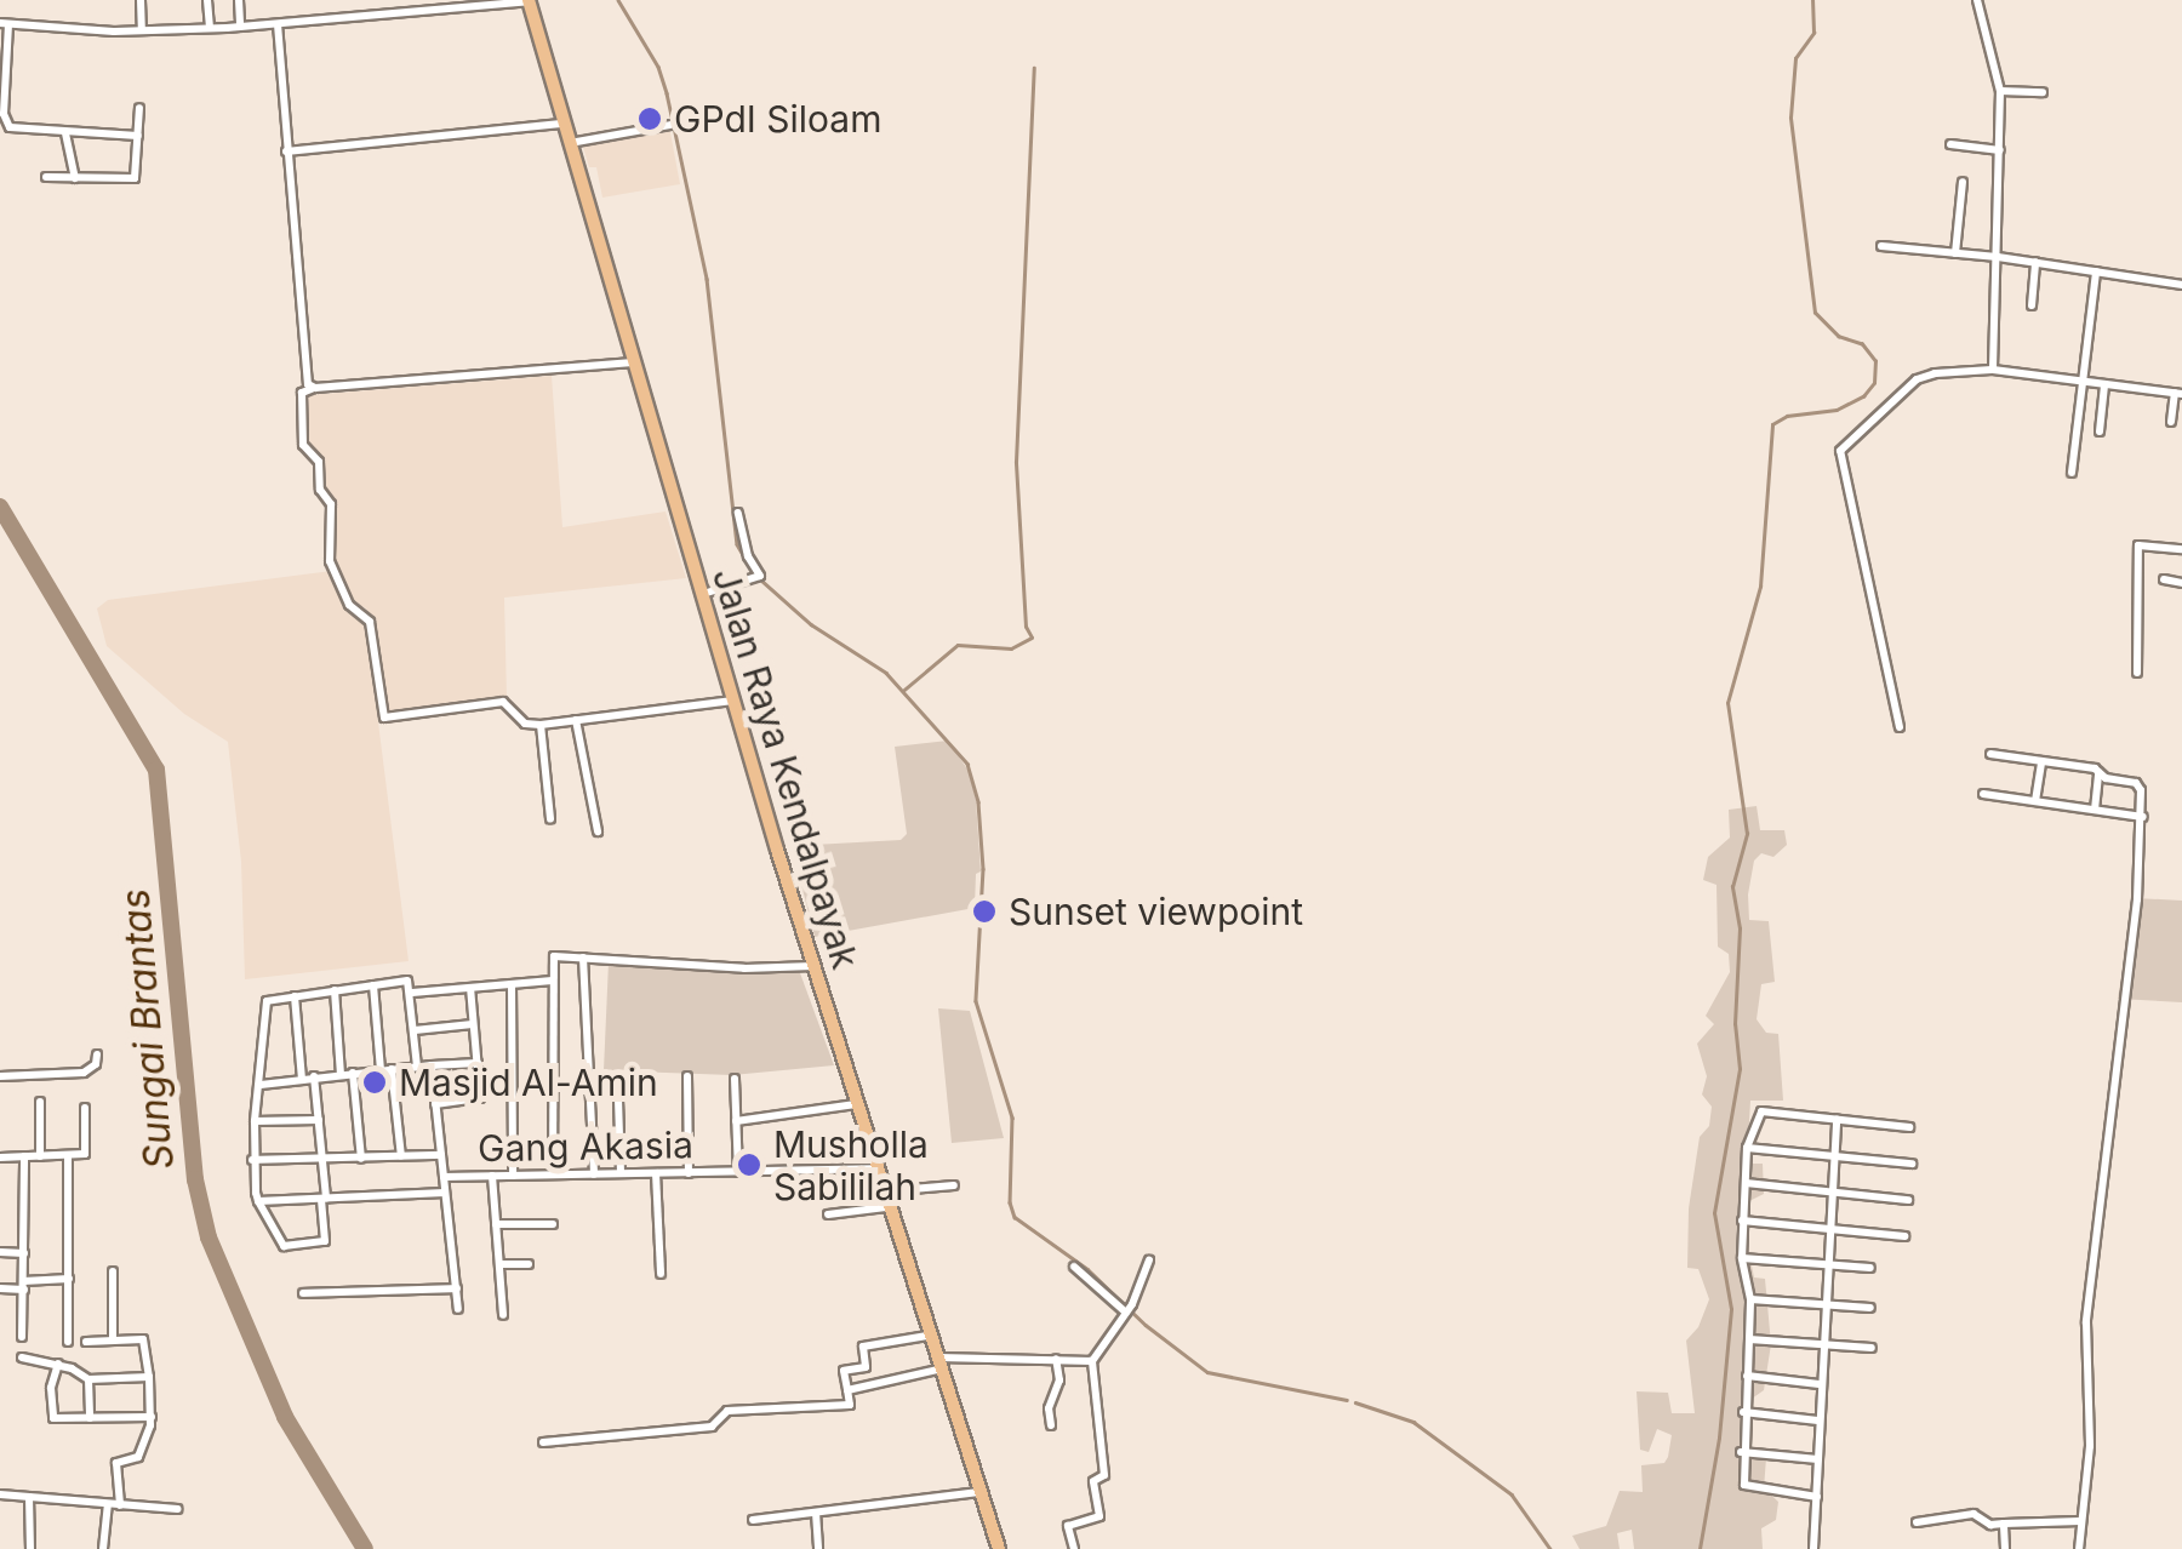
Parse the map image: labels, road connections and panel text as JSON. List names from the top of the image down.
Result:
{
  "streets": {
    "main road": ["Jalan Raya Kendalpayak"],
    "street": ["Gang Akasia"]
  },
  "crossings": [
    ["Jalan Raya Kendalpayak", "Gang Akasia"]
  ],
  "water": ["Sungai Brantas"],
  "places": [
    "GPdI Siloam",
    "Sunset viewpoint",
    "Masjid Al-Amin",
    "Musholla Sabililah"
  ]
}
